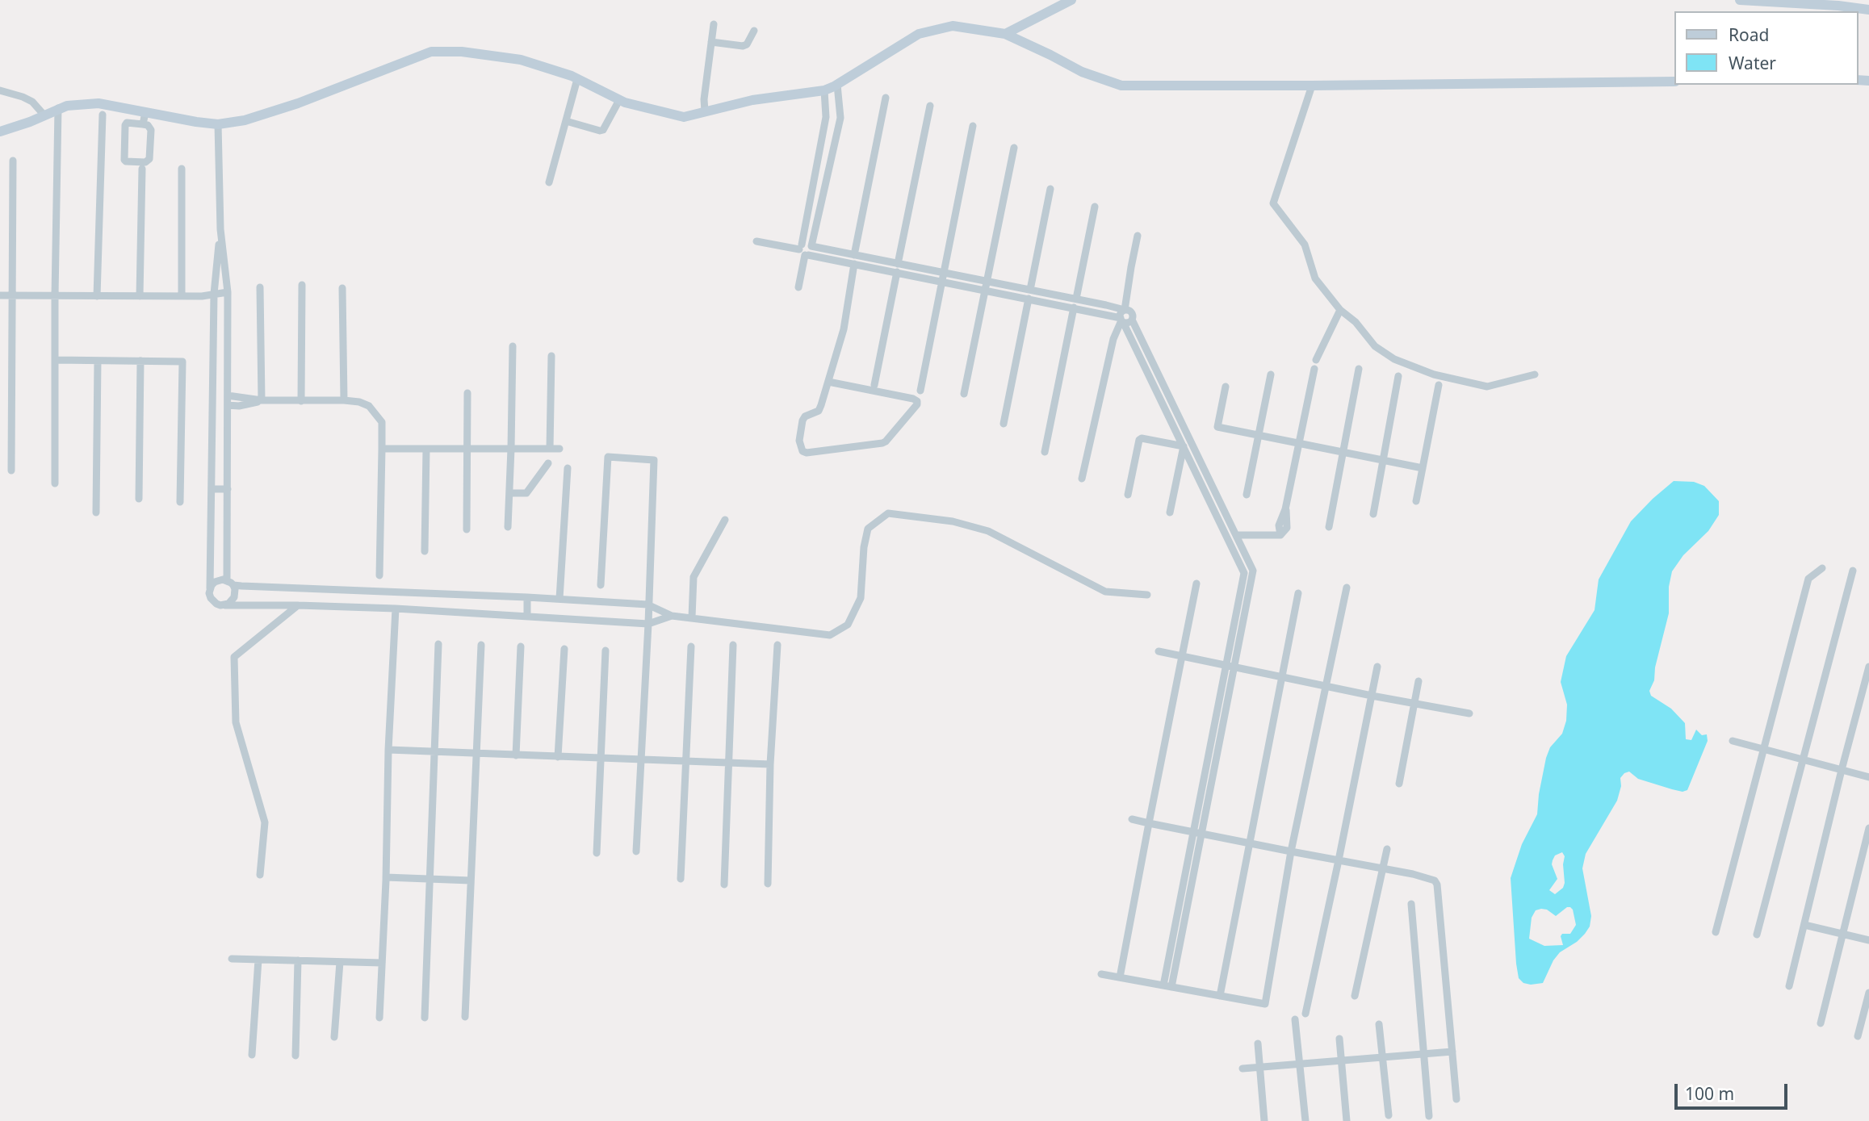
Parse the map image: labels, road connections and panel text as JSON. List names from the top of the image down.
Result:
{
  "legend": ["Road", "Water"],
  "scale_bar": "100 m"
}
